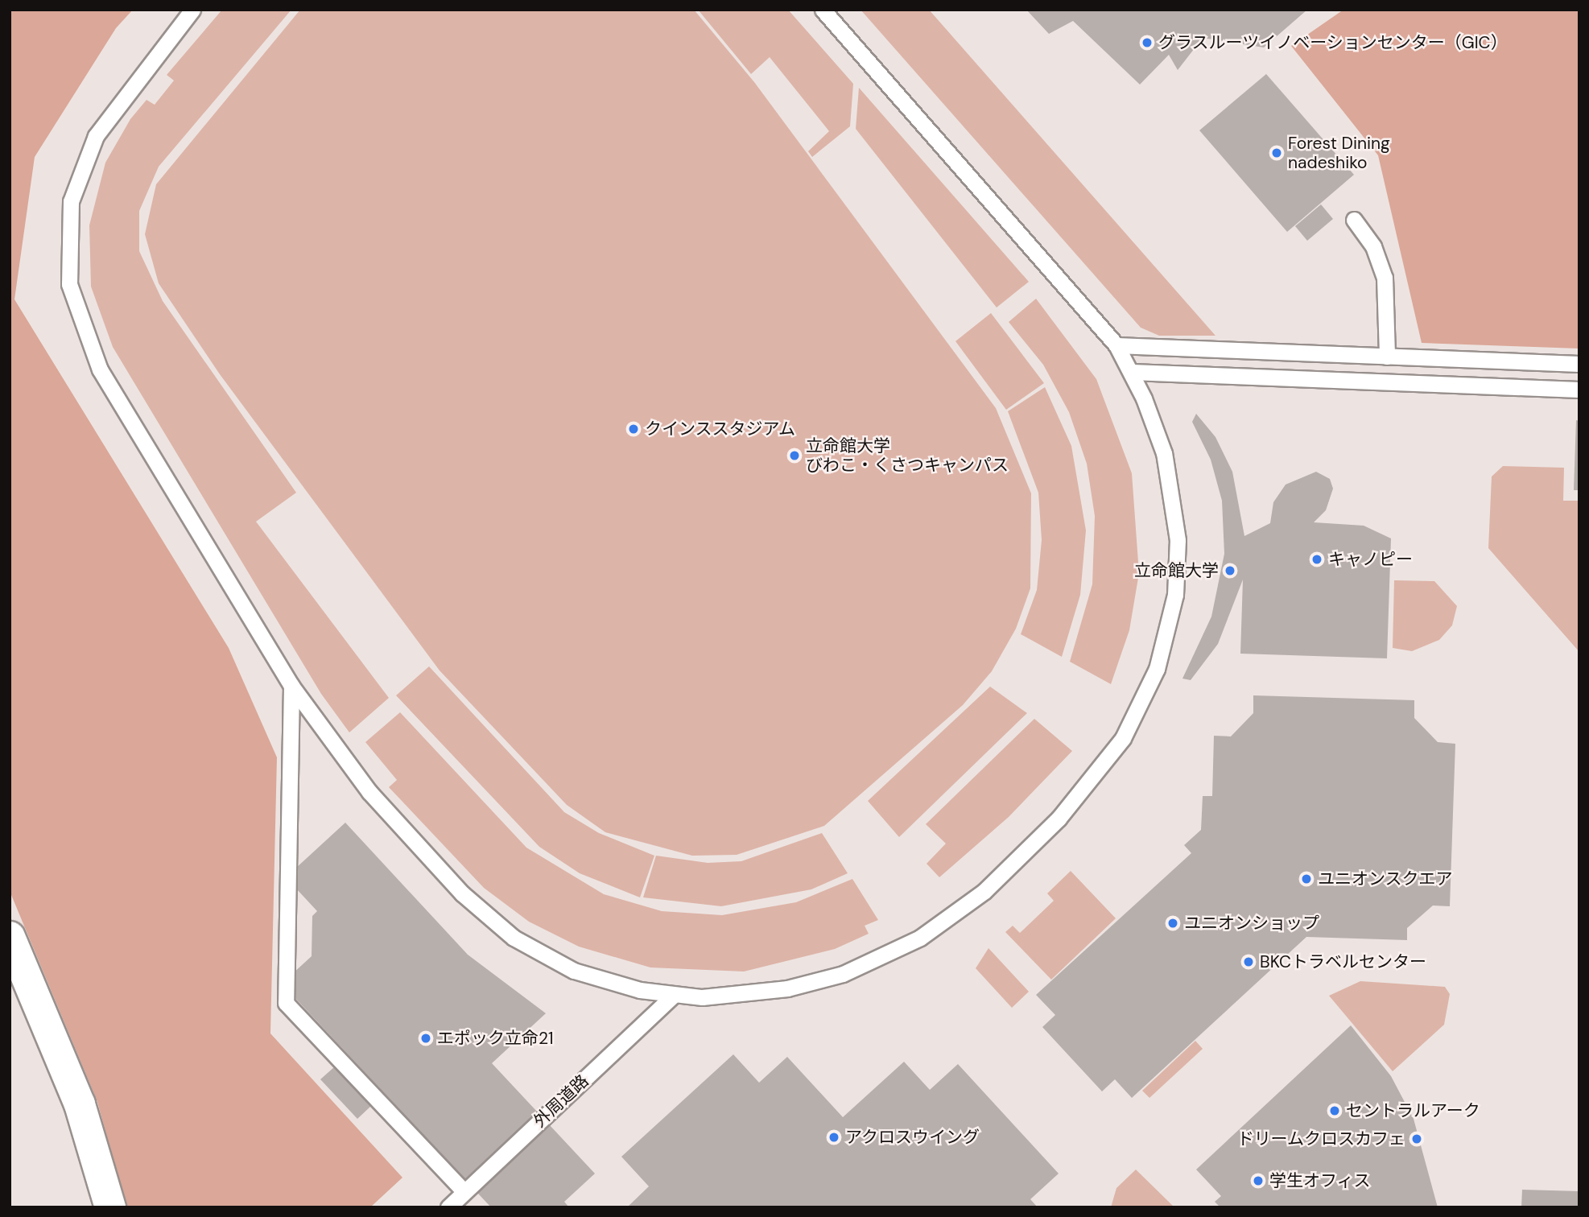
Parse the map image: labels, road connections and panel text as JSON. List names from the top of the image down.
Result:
{
  "streets": {
    "lane": ["外周道路"]
  },
  "places": [
    "グラスルーツイノベーションセンター（GIC）",
    "Forest Dining nadeshiko",
    "クインススタジアム",
    "立命館大学 びわこ・くさつキャンパス",
    "キャノピー",
    "立命館大学",
    "ユニオンスクエア",
    "ユニオンショップ",
    "BKCトラベルセンター",
    "エポック立命21",
    "セントラルアーク",
    "アクロスウイング",
    "ドリームクロスカフェ",
    "学生オフィス"
  ]
}
